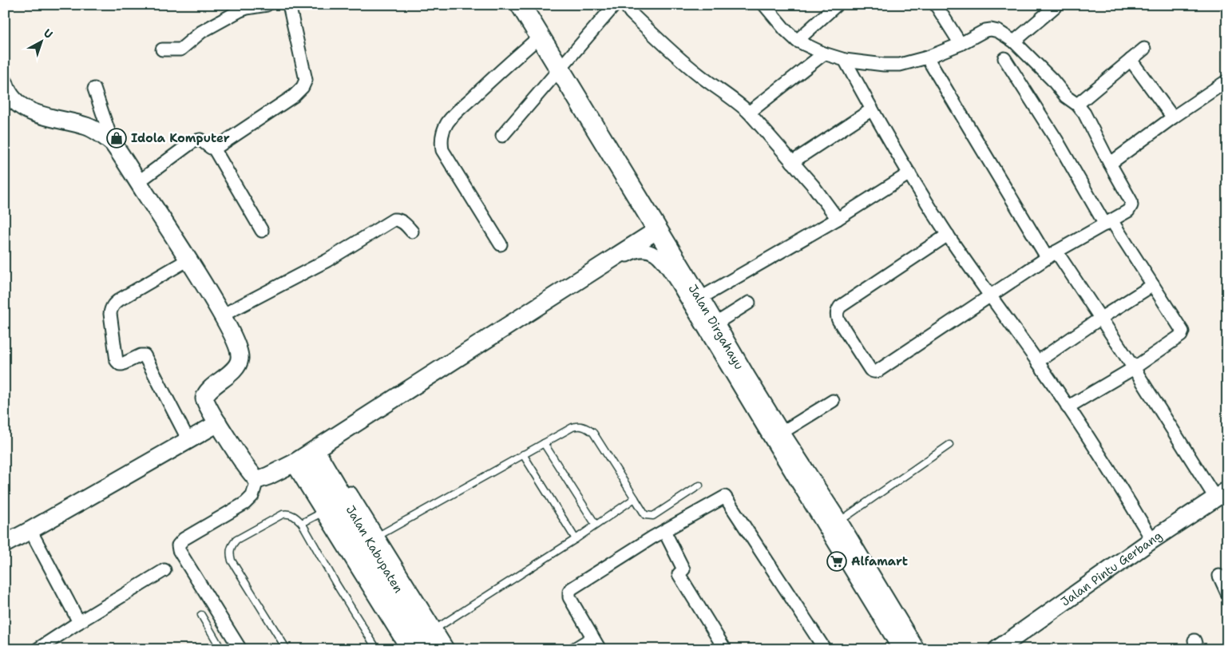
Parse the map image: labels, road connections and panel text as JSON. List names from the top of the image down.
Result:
{
  "streets": {
    "main road": ["Jalan Dirgahayu"],
    "street": ["Jalan Kabupaten", "Jalan Pintu Gerbang"]
  },
  "places": {
    "shop": ["Idola Komputer"],
    "supermarket": ["Alfamart"]
  },
  "north": "top right"
}
